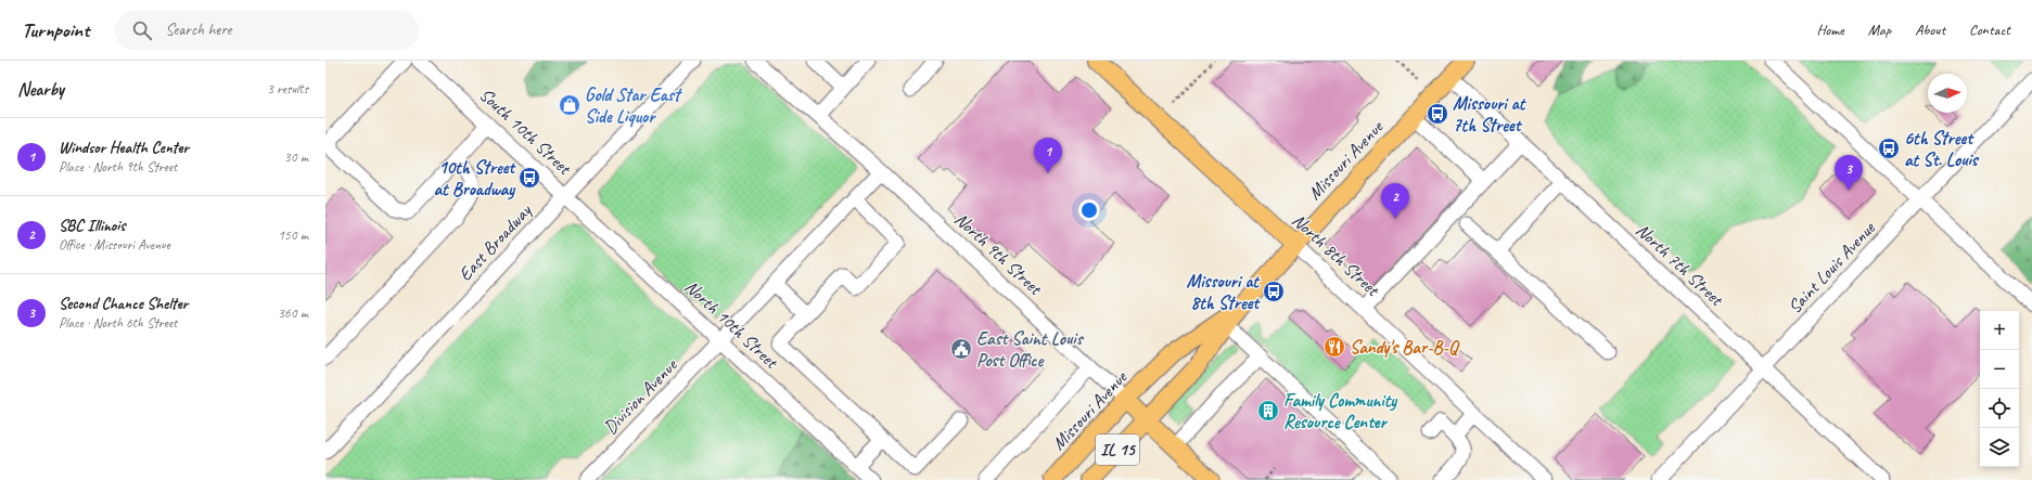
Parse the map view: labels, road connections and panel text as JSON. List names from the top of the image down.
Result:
{
  "streets": {
    "main road": [
      "Missouri Avenue",
      "North 9th Street",
      "North 8th Street",
      "IL 15"
    ],
    "street": [
      "South 10th Street",
      "East Broadway",
      "North 7th Street",
      "Saint Louis Avenue",
      "North 10th Street",
      "Division Avenue"
    ]
  },
  "crossings": [
    ["South 10th Street", "East Broadway"],
    ["South 10th Street", "North 10th Street"],
    ["Missouri Avenue", "North 9th Street"],
    ["Missouri Avenue", "North 8th Street"],
    ["Missouri Avenue", "North 7th Street"],
    ["East Broadway", "North 10th Street"],
    ["North 9th Street", "Division Avenue"],
    ["North 7th Street", "Saint Louis Avenue"],
    ["North 10th Street", "Division Avenue"]
  ],
  "places": {
    "shop": ["Gold Star East Side Liquor"],
    "bus stop": [
      "Missouri at 7th Street",
      "6th Street at St. Louis",
      "10th Street at Broadway",
      "Missouri at 8th Street"
    ],
    "restaurant": ["Sandy's Bar-B-Q"],
    "public building": ["East Saint Louis Post Office"],
    "building": ["Family Community Resource Center"]
  },
  "north": "right",
  "page": {
    "header": "Turnpoint",
    "search": "Search here",
    "nav": [
      "Home",
      "Map",
      "About",
      "Contact"
    ],
    "heading": ["Nearby", "3 results"],
    "list": [
      {
        "mark": "1",
        "name": "Windsor Health Center",
        "note": "Place · North 9th Street",
        "value": "30 m"
      },
      {
        "mark": "2",
        "name": "SBC Illinois",
        "note": "Office · Missouri Avenue",
        "value": "150 m"
      },
      {
        "mark": "3",
        "name": "Second Chance Shelter",
        "note": "Place · North 6th Street",
        "value": "360 m"
      }
    ],
    "pins": ["1", "3", "2"],
    "map_buttons": ["+", "−"]
  }
}
